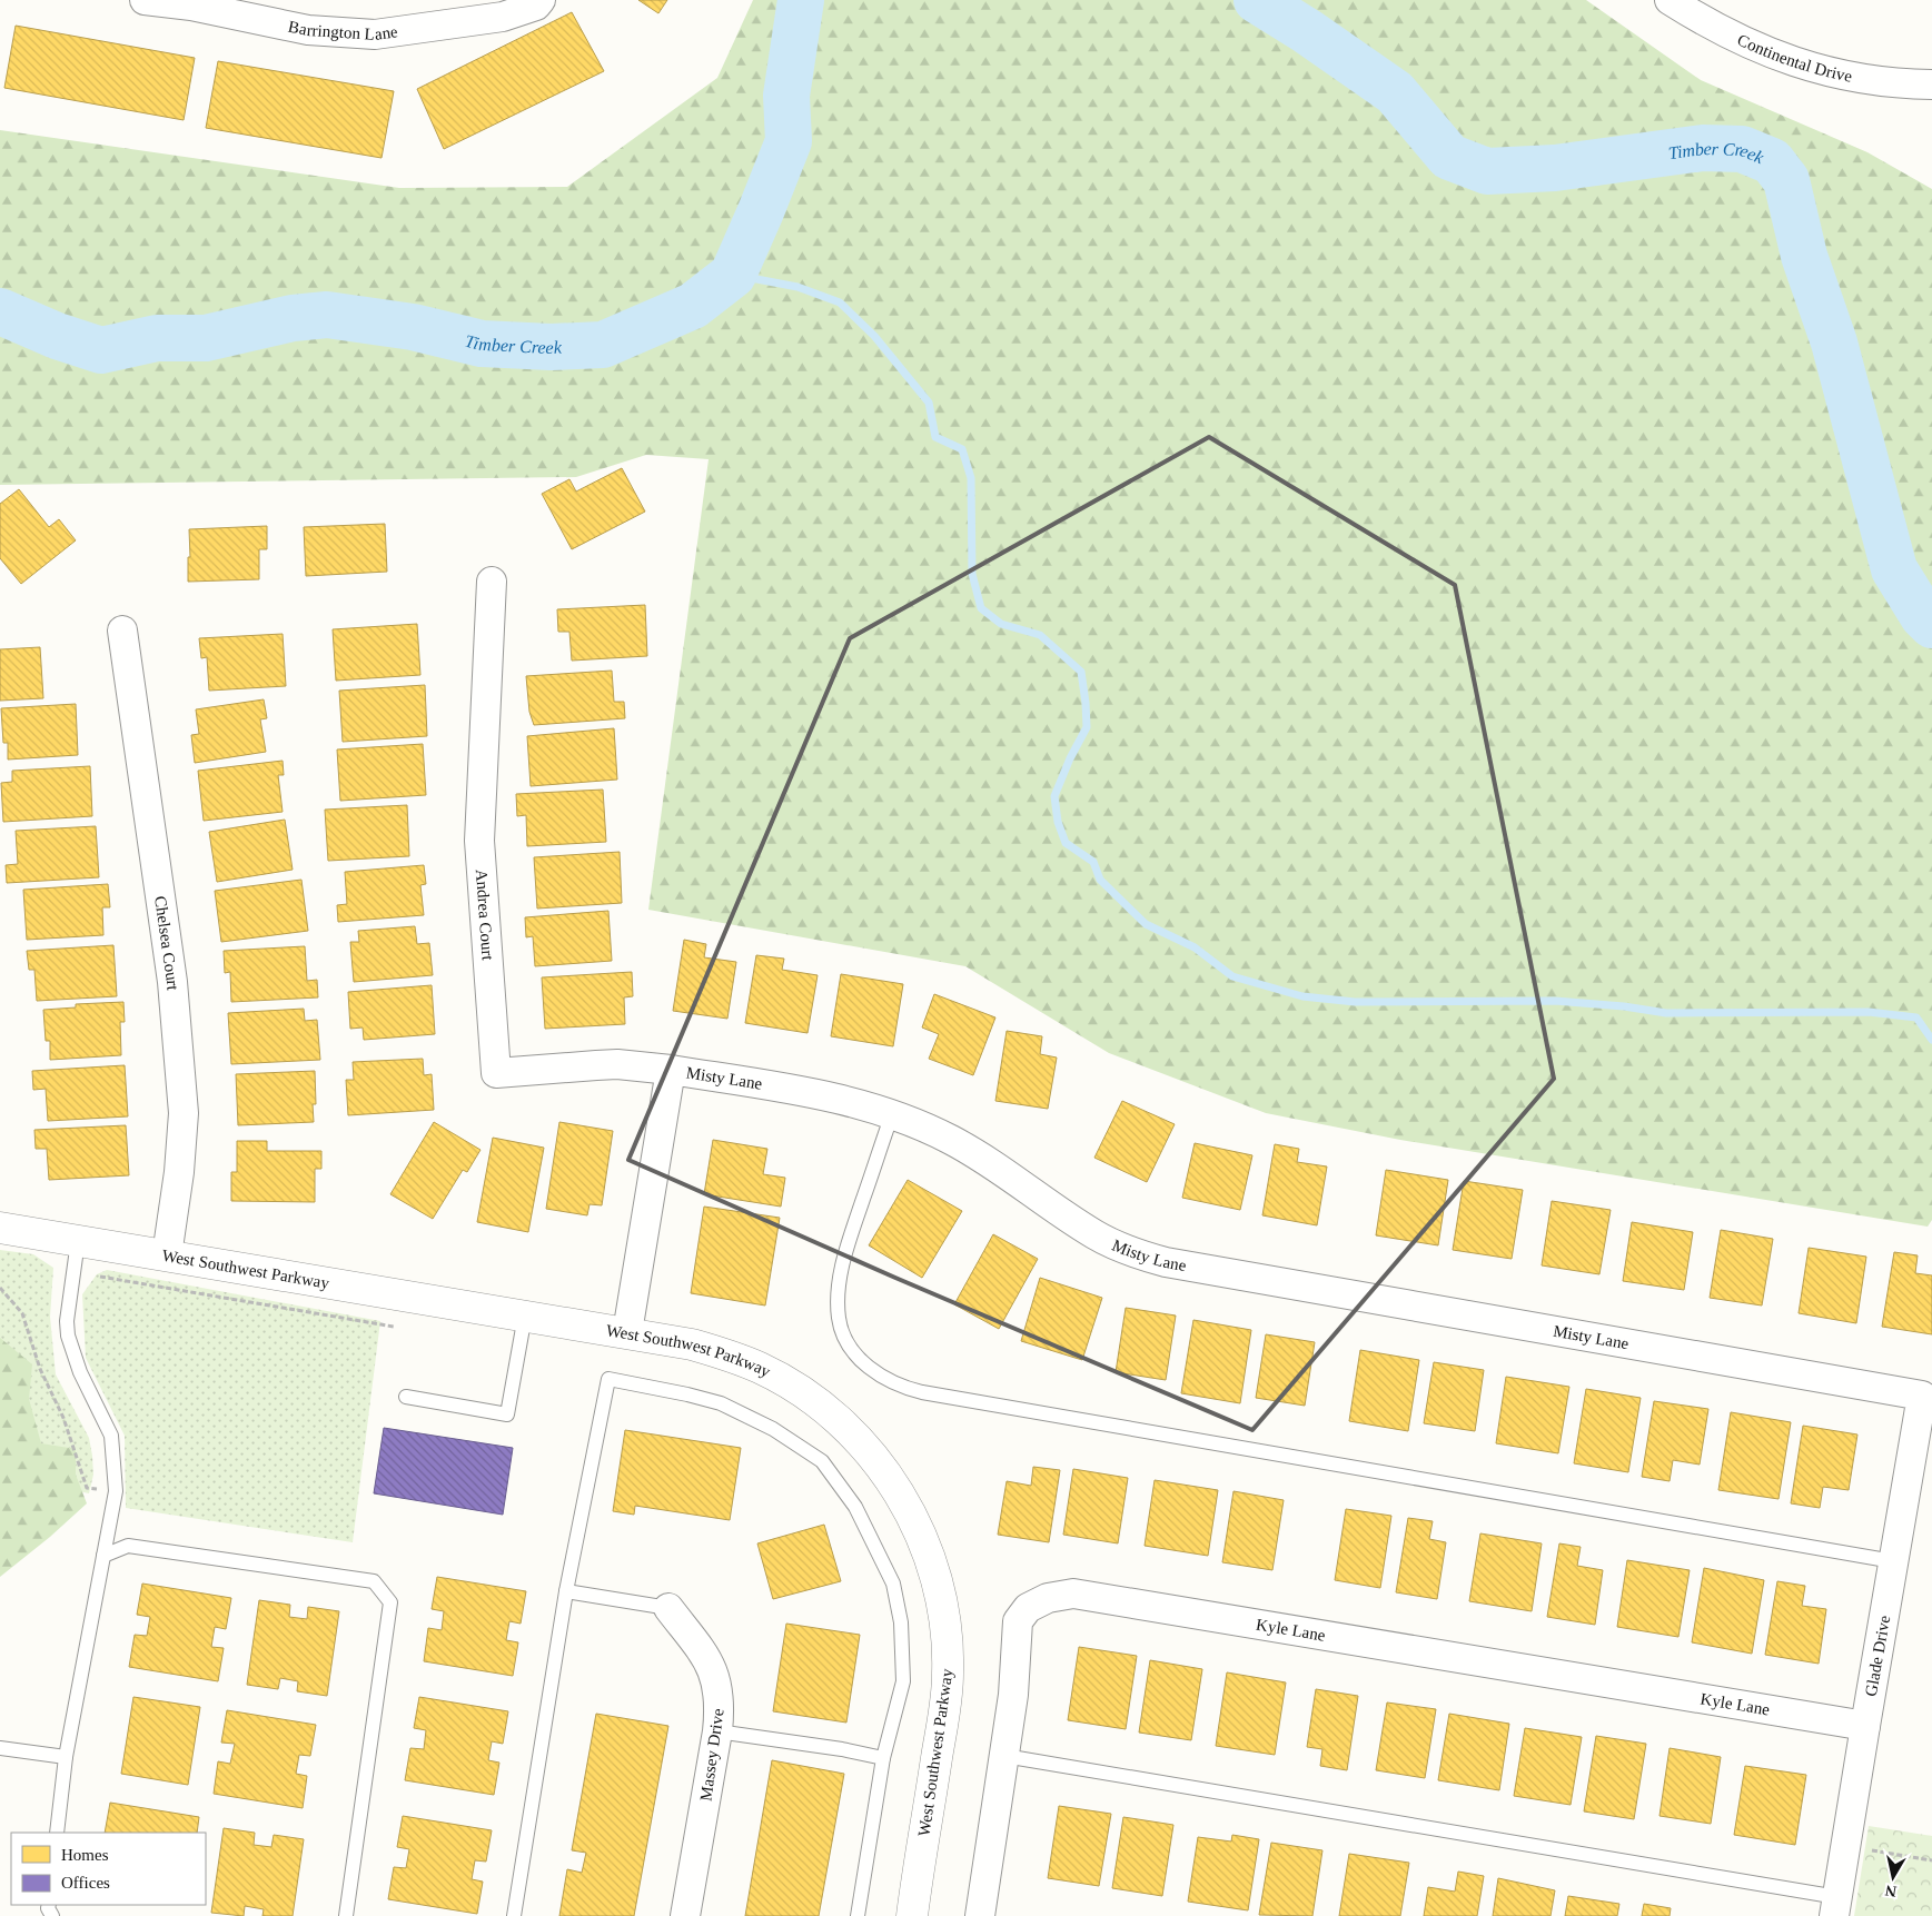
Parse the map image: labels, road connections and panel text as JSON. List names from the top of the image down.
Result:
{
  "streets": {
    "street": [
      "Barrington Lane",
      "Continental Drive",
      "Andrea Court",
      "Chelsea Court",
      "Misty Lane",
      "West Southwest Parkway",
      "Kyle Lane",
      "Glade Drive",
      "Massey Drive"
    ]
  },
  "crossings": [
    ["Andrea Court", "Misty Lane"],
    ["Chelsea Court", "West Southwest Parkway"],
    ["Misty Lane", "West Southwest Parkway"],
    ["Misty Lane", "Glade Drive"],
    ["Kyle Lane", "Glade Drive"]
  ],
  "water": ["Timber Creek"],
  "legend": ["Homes", "Offices"],
  "north": "bottom"
}
